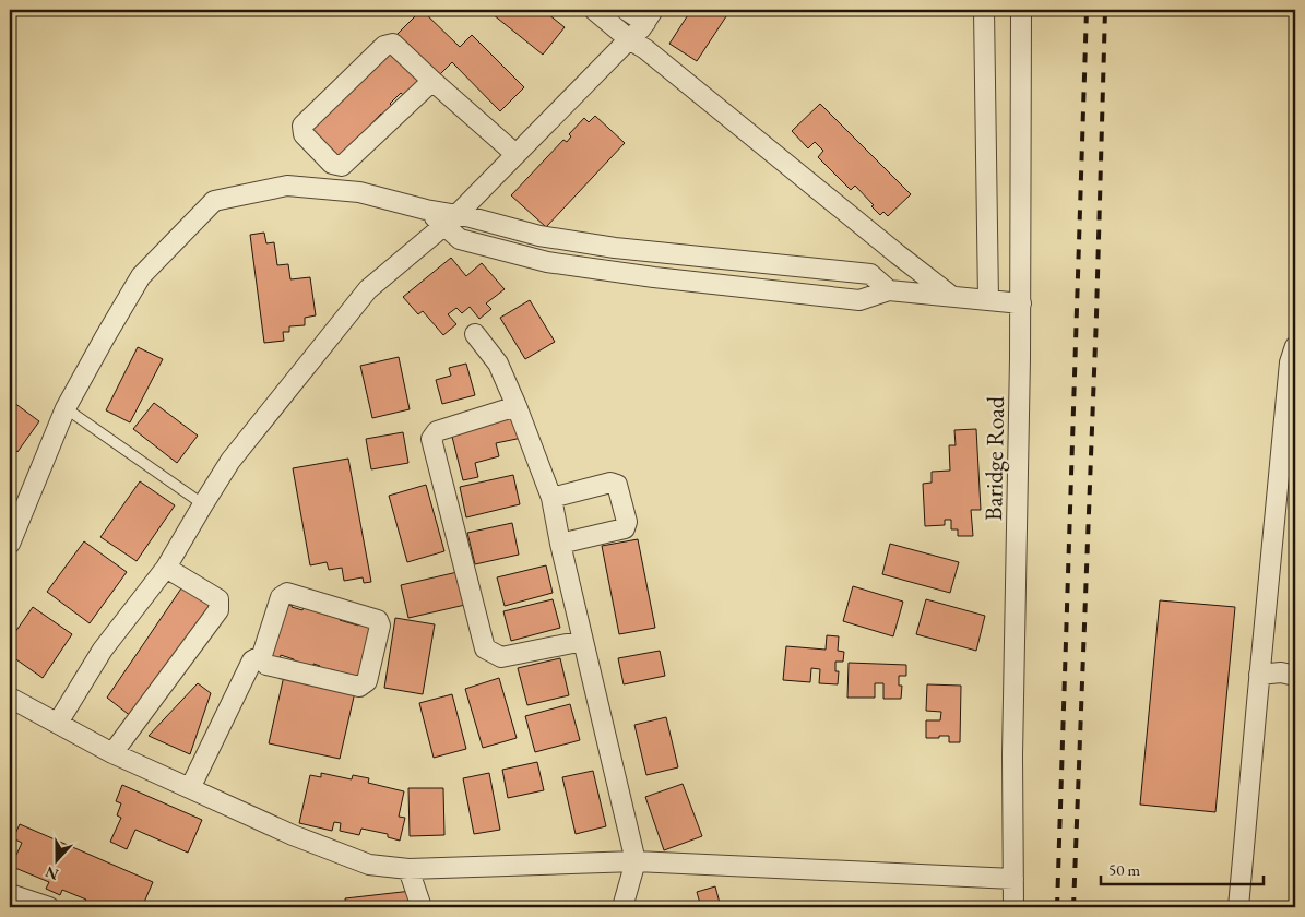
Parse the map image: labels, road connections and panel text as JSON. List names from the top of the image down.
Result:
{
  "streets": {
    "street": ["Baridge Road"]
  },
  "scale_bar": "50 m",
  "north": "bottom"
}
